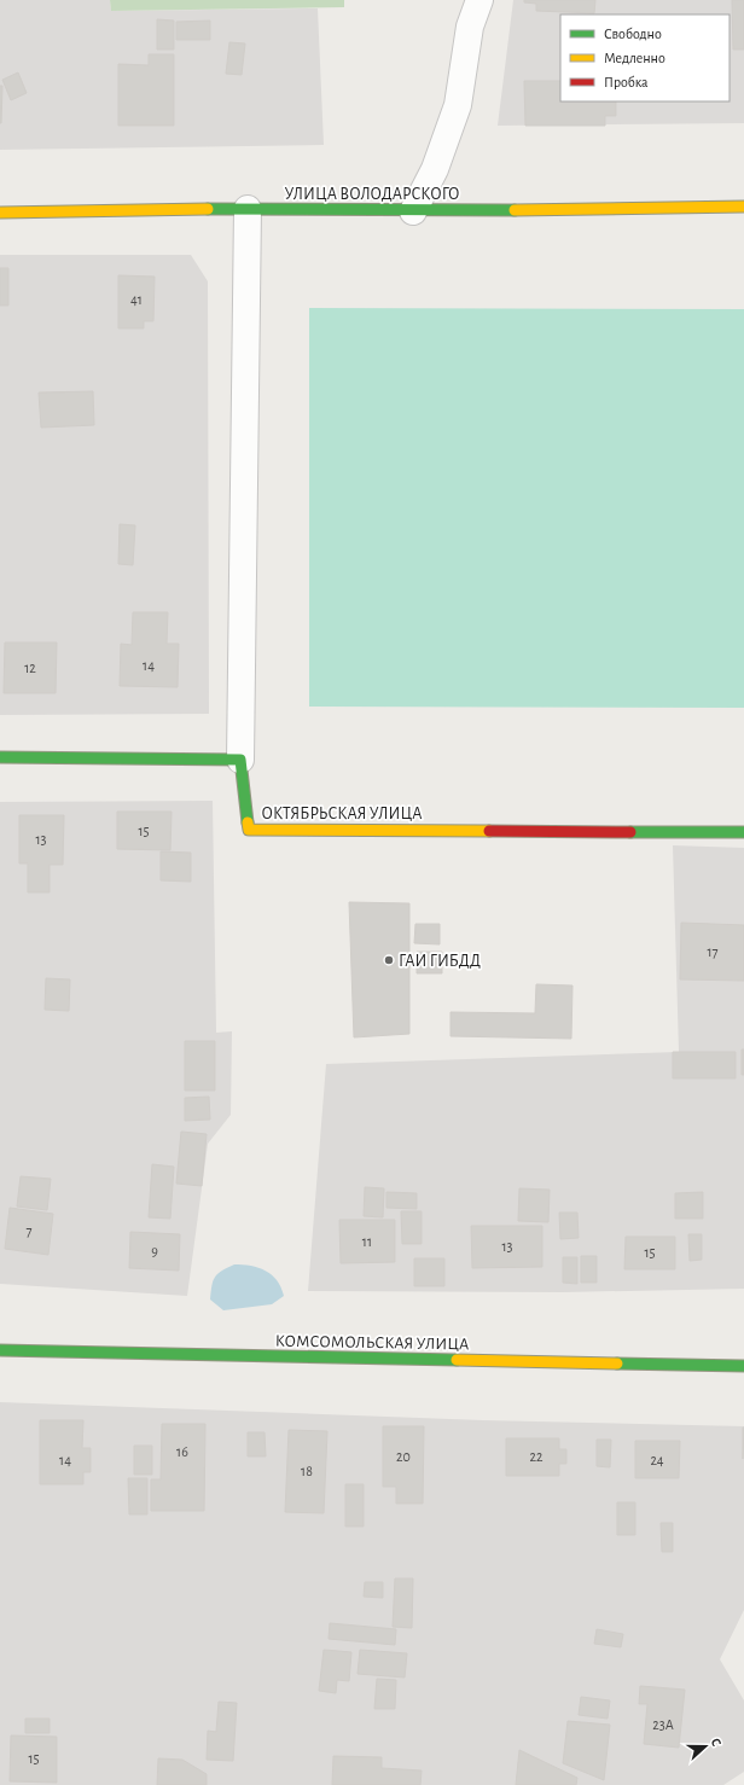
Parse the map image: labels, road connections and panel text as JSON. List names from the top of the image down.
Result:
{
  "streets": {
    "street": ["УЛИЦА ВОЛОДАРСКОГО", "ОКТЯБРЬСКАЯ УЛИЦА", "КОМСОМОЛЬСКАЯ УЛИЦА"]
  },
  "places": ["ГАИ ГИБДД"],
  "house_numbers": [
    "41",
    "14",
    "12",
    "15",
    "13",
    "17",
    "7",
    "11",
    "13",
    "9",
    "15",
    "16",
    "20",
    "22",
    "14",
    "24",
    "18",
    "23А",
    "15"
  ],
  "legend": ["Свободно", "Медленно", "Пробка"],
  "north": "right"
}
